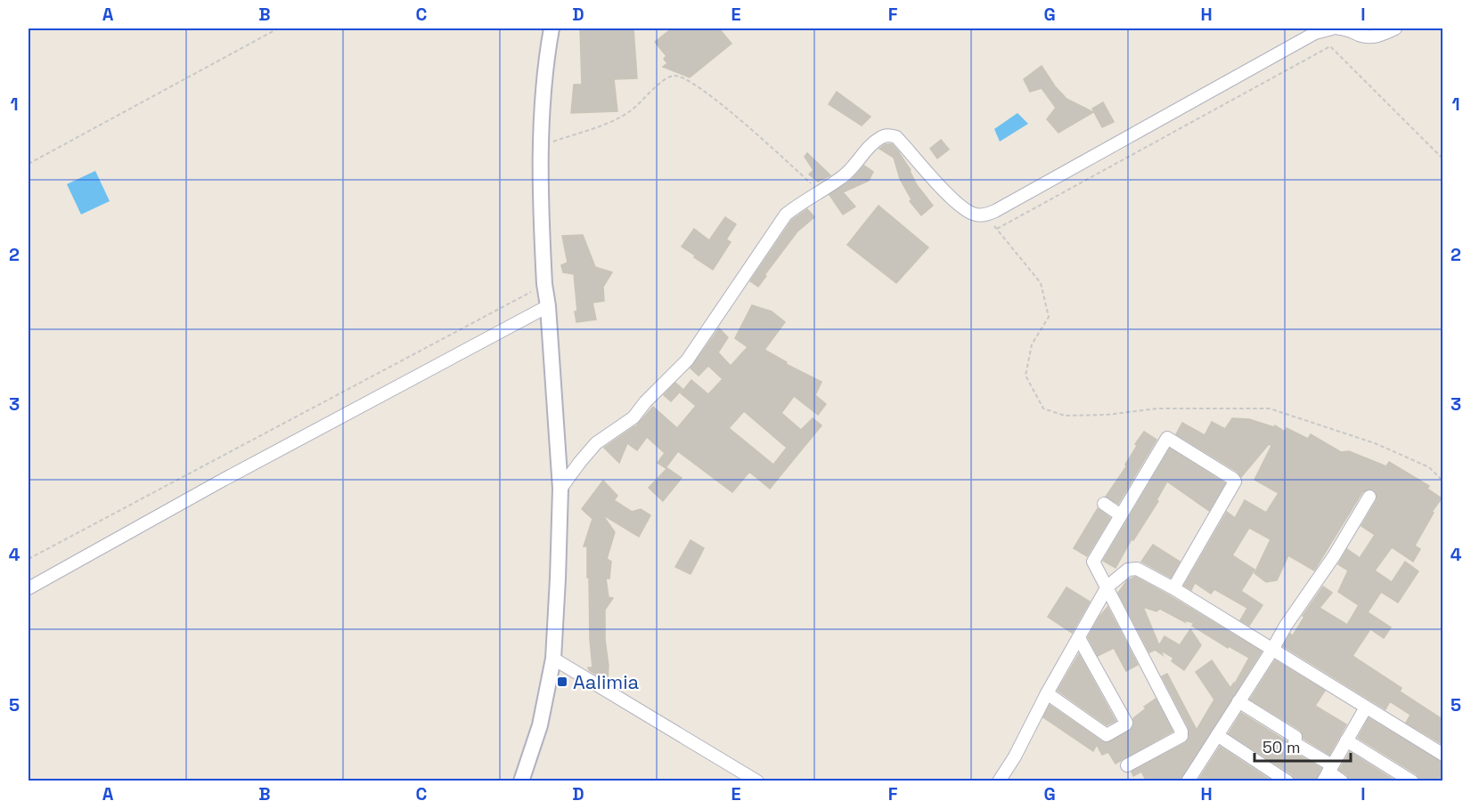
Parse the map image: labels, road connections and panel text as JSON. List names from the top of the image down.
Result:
{
  "places": {
    "transit": ["Aalimia"]
  },
  "scale_bar": "50 m",
  "grid": {
    "columns": [
      "A",
      "B",
      "C",
      "D",
      "E",
      "F",
      "G",
      "H",
      "I"
    ],
    "rows": [
      "1",
      "2",
      "3",
      "4",
      "5"
    ]
  }
}
